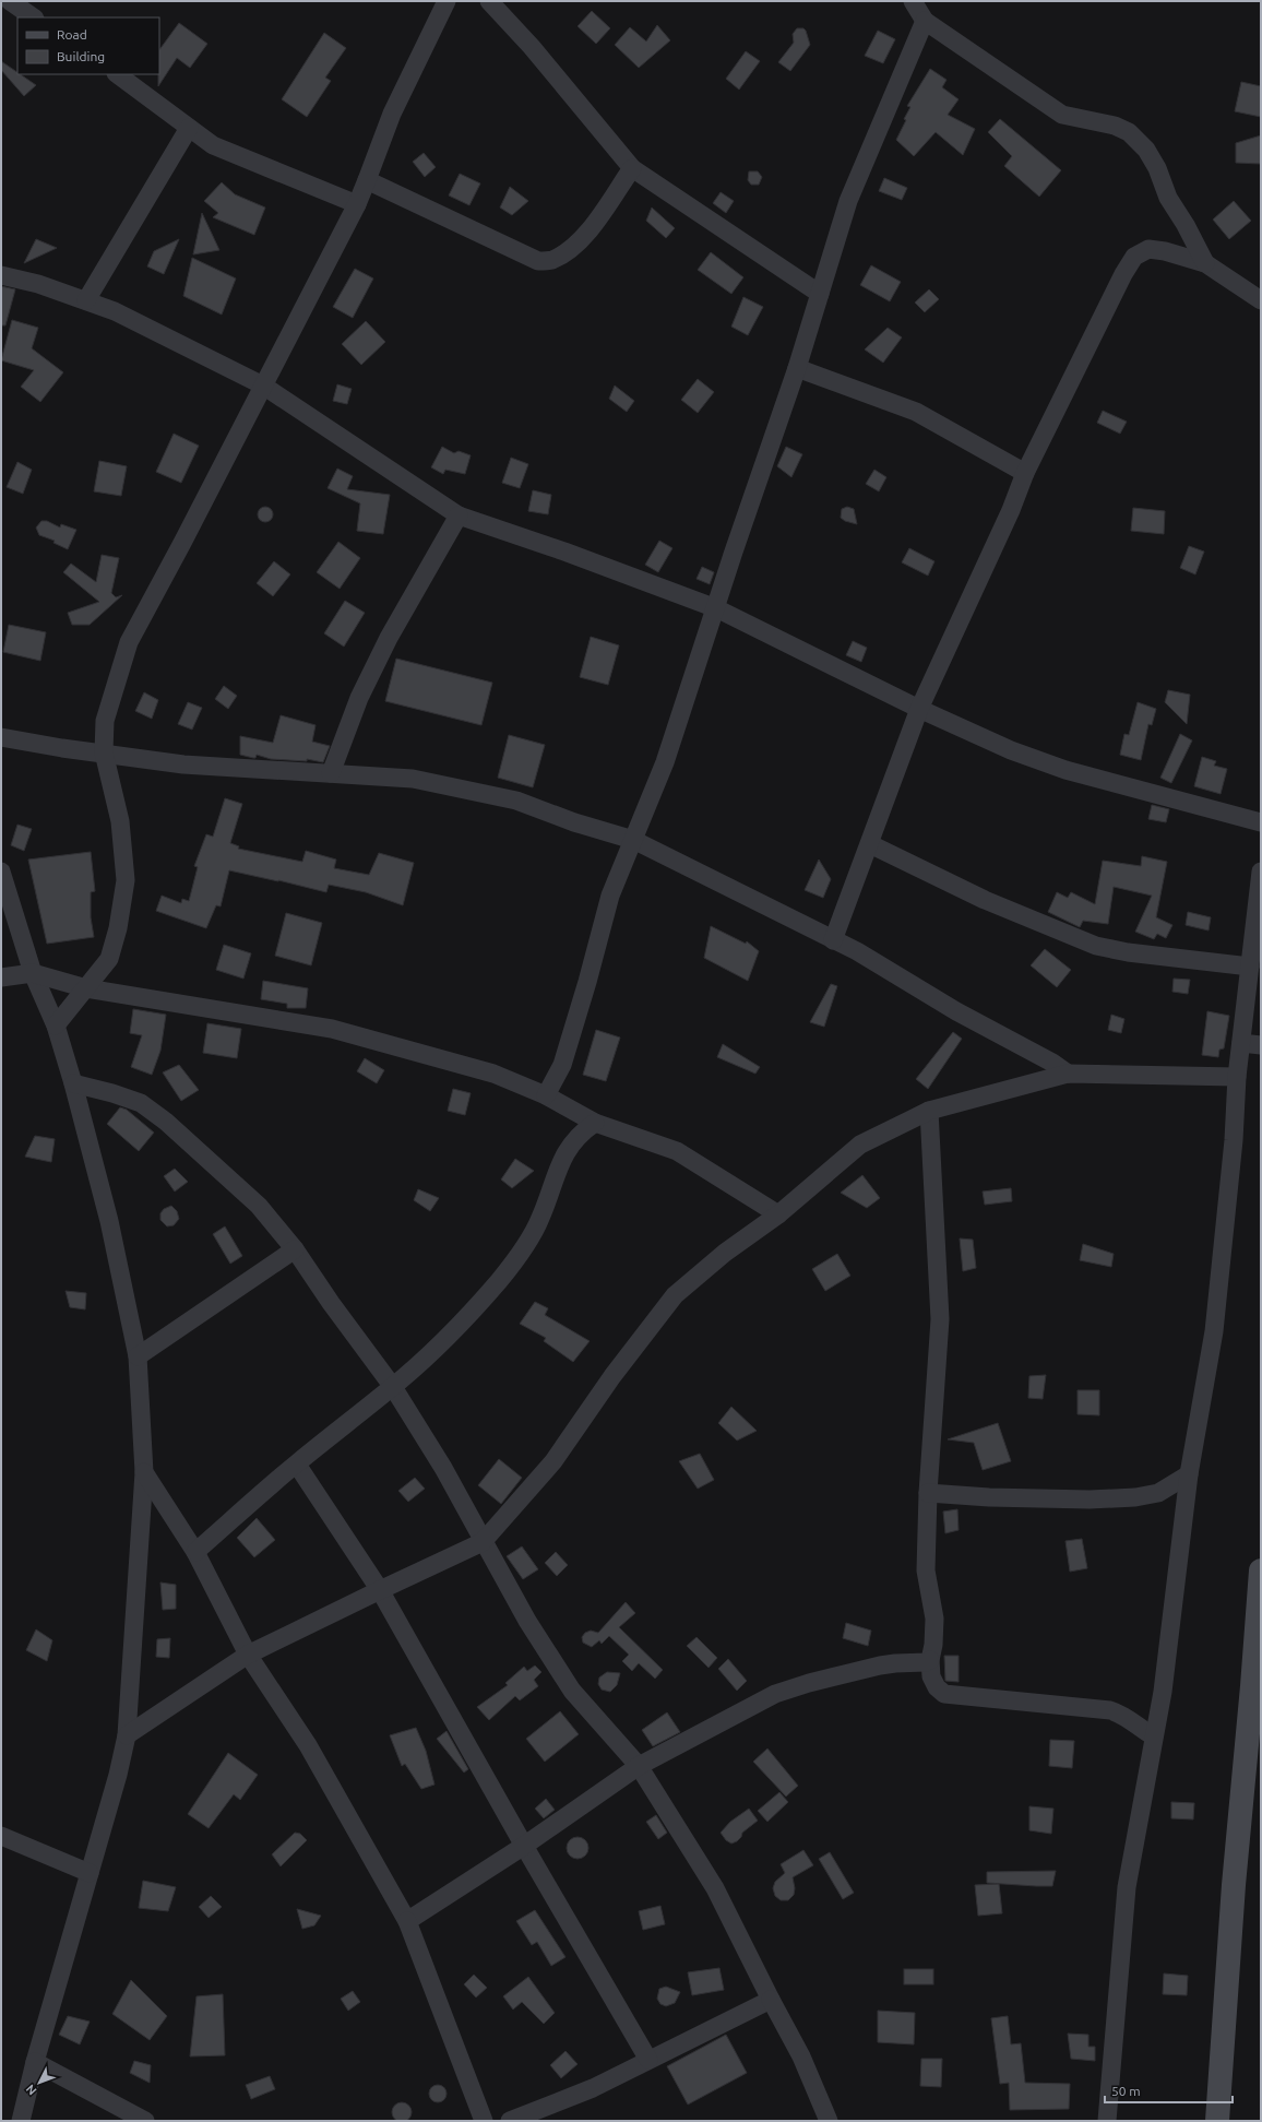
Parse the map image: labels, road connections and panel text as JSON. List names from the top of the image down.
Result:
{
  "legend": ["Road", "Building"],
  "scale_bar": "50 m",
  "north": "bottom left"
}
